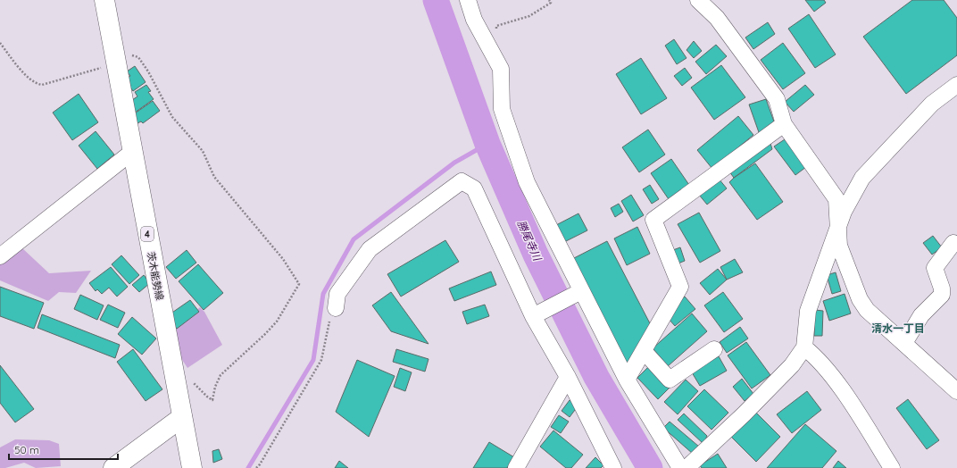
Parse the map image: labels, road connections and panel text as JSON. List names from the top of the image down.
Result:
{
  "streets": {
    "main road": ["4", "茨木能勢線"]
  },
  "districts": ["清水一丁目"],
  "water": ["勝尾寺川"],
  "scale_bar": "50 m"
}
